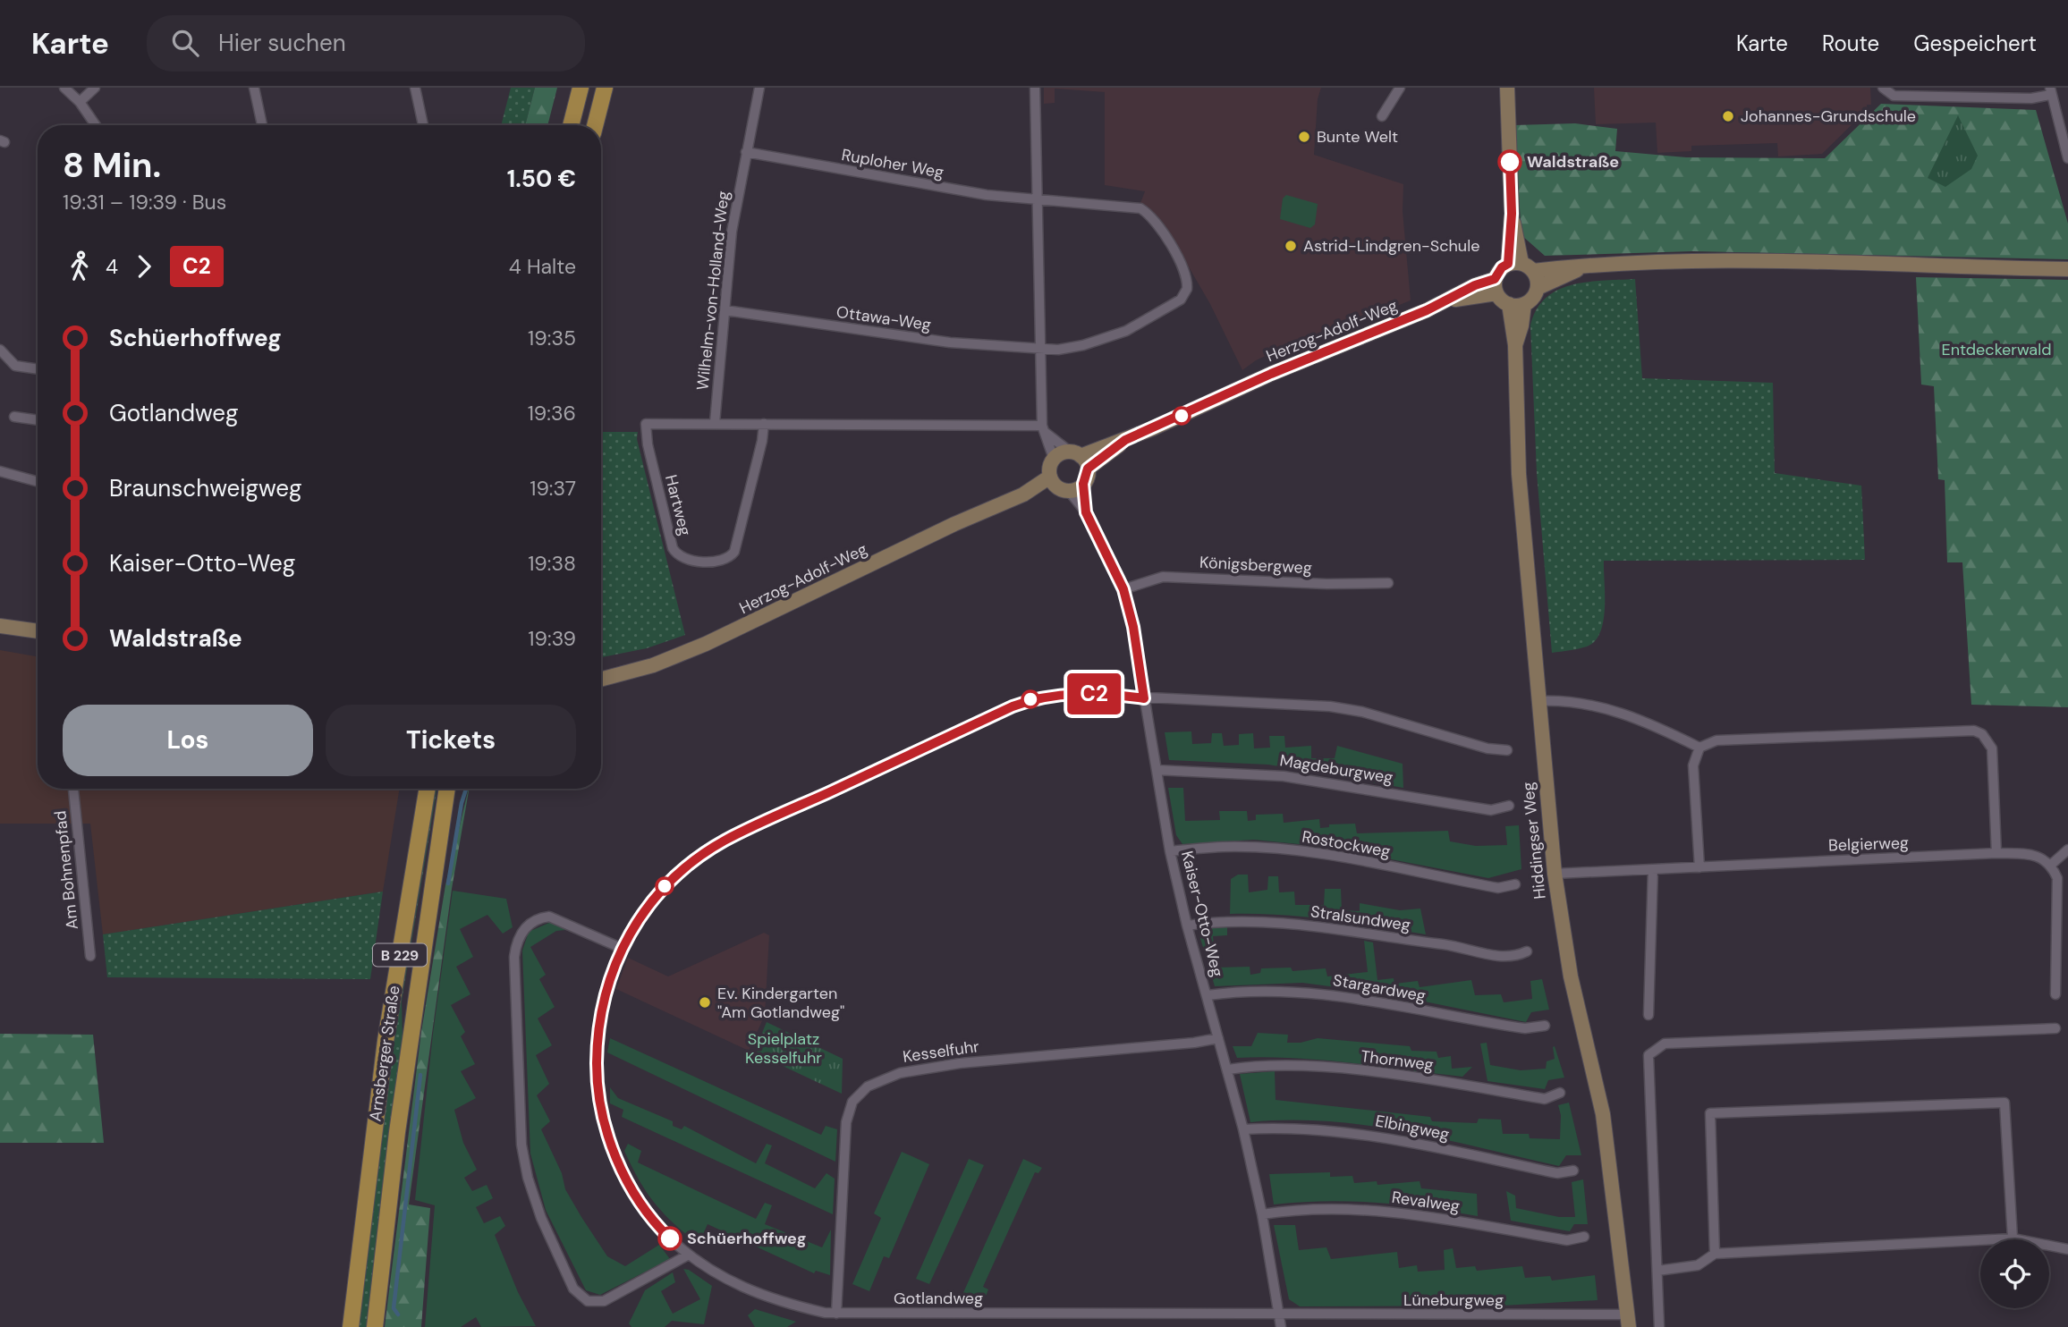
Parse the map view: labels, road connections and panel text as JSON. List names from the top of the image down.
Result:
{
  "streets": {
    "main road": [
      "Herzog-Adolf-Weg",
      "Hiddingser Weg",
      "B 229",
      "Arnsberger Straße"
    ],
    "street": [
      "Ruploher Weg",
      "Wilhelm-von-Holland-Weg",
      "Ottawa-Weg",
      "Hartweg",
      "Königsbergweg",
      "Magdeburgweg",
      "Rostockweg",
      "Belgierweg",
      "Am Bohnenpfad",
      "Kaiser-Otto-Weg",
      "Stralsundweg",
      "Stargardweg",
      "Kesselfuhr",
      "Thornweg",
      "Elbingweg",
      "Revalweg",
      "Gotlandweg",
      "Lüneburgweg"
    ]
  },
  "crossings": [
    ["Ruploher Weg", "Wilhelm-von-Holland-Weg"],
    ["Ruploher Weg", "Ottawa-Weg"],
    ["Wilhelm-von-Holland-Weg", "Ottawa-Weg"],
    ["Wilhelm-von-Holland-Weg", "Hartweg"],
    ["Herzog-Adolf-Weg", "Hiddingser Weg"],
    ["Herzog-Adolf-Weg", "Kaiser-Otto-Weg"],
    ["Königsbergweg", "Kaiser-Otto-Weg"],
    ["Magdeburgweg", "Kaiser-Otto-Weg"],
    ["Hiddingser Weg", "Belgierweg"],
    ["Hiddingser Weg", "Lüneburgweg"],
    ["Rostockweg", "Kaiser-Otto-Weg"],
    ["Kaiser-Otto-Weg", "Stralsundweg"],
    ["Kaiser-Otto-Weg", "Stargardweg"],
    ["Kaiser-Otto-Weg", "Kesselfuhr"],
    ["Kaiser-Otto-Weg", "Thornweg"],
    ["Kaiser-Otto-Weg", "Elbingweg"],
    ["Kaiser-Otto-Weg", "Revalweg"],
    ["Kaiser-Otto-Weg", "Gotlandweg"],
    ["Kaiser-Otto-Weg", "Lüneburgweg"],
    ["Kesselfuhr", "Gotlandweg"],
    ["Gotlandweg", "Lüneburgweg"]
  ],
  "parks": ["Entdeckerwald", "Spielplatz Kesselfuhr"],
  "places": [
    "Johannes-Grundschule",
    "Bunte Welt",
    "Waldstraße",
    "Astrid-Lindgren-Schule",
    "Ev. Kindergarten \"Am Gotlandweg\"",
    "Schüerhoffweg"
  ],
  "lines": ["bus line C2"],
  "page": {
    "header": "Karte",
    "search": "Hier suchen",
    "nav": ["Karte", "Route", "Gespeichert"],
    "on_map": "C2",
    "heading": ["8 Min.", "19:31 – 19:39 · Bus", "1.50 €"],
    "legs": ["4", "C2", "4 Halte"],
    "list": [
      {
        "name": "Schüerhoffweg",
        "value": "19:35"
      },
      {
        "name": "Gotlandweg",
        "value": "19:36"
      },
      {
        "name": "Braunschweigweg",
        "value": "19:37"
      },
      {
        "name": "Kaiser-Otto-Weg",
        "value": "19:38"
      },
      {
        "name": "Waldstraße",
        "value": "19:39"
      }
    ],
    "buttons": ["Los", "Tickets"]
  }
}
